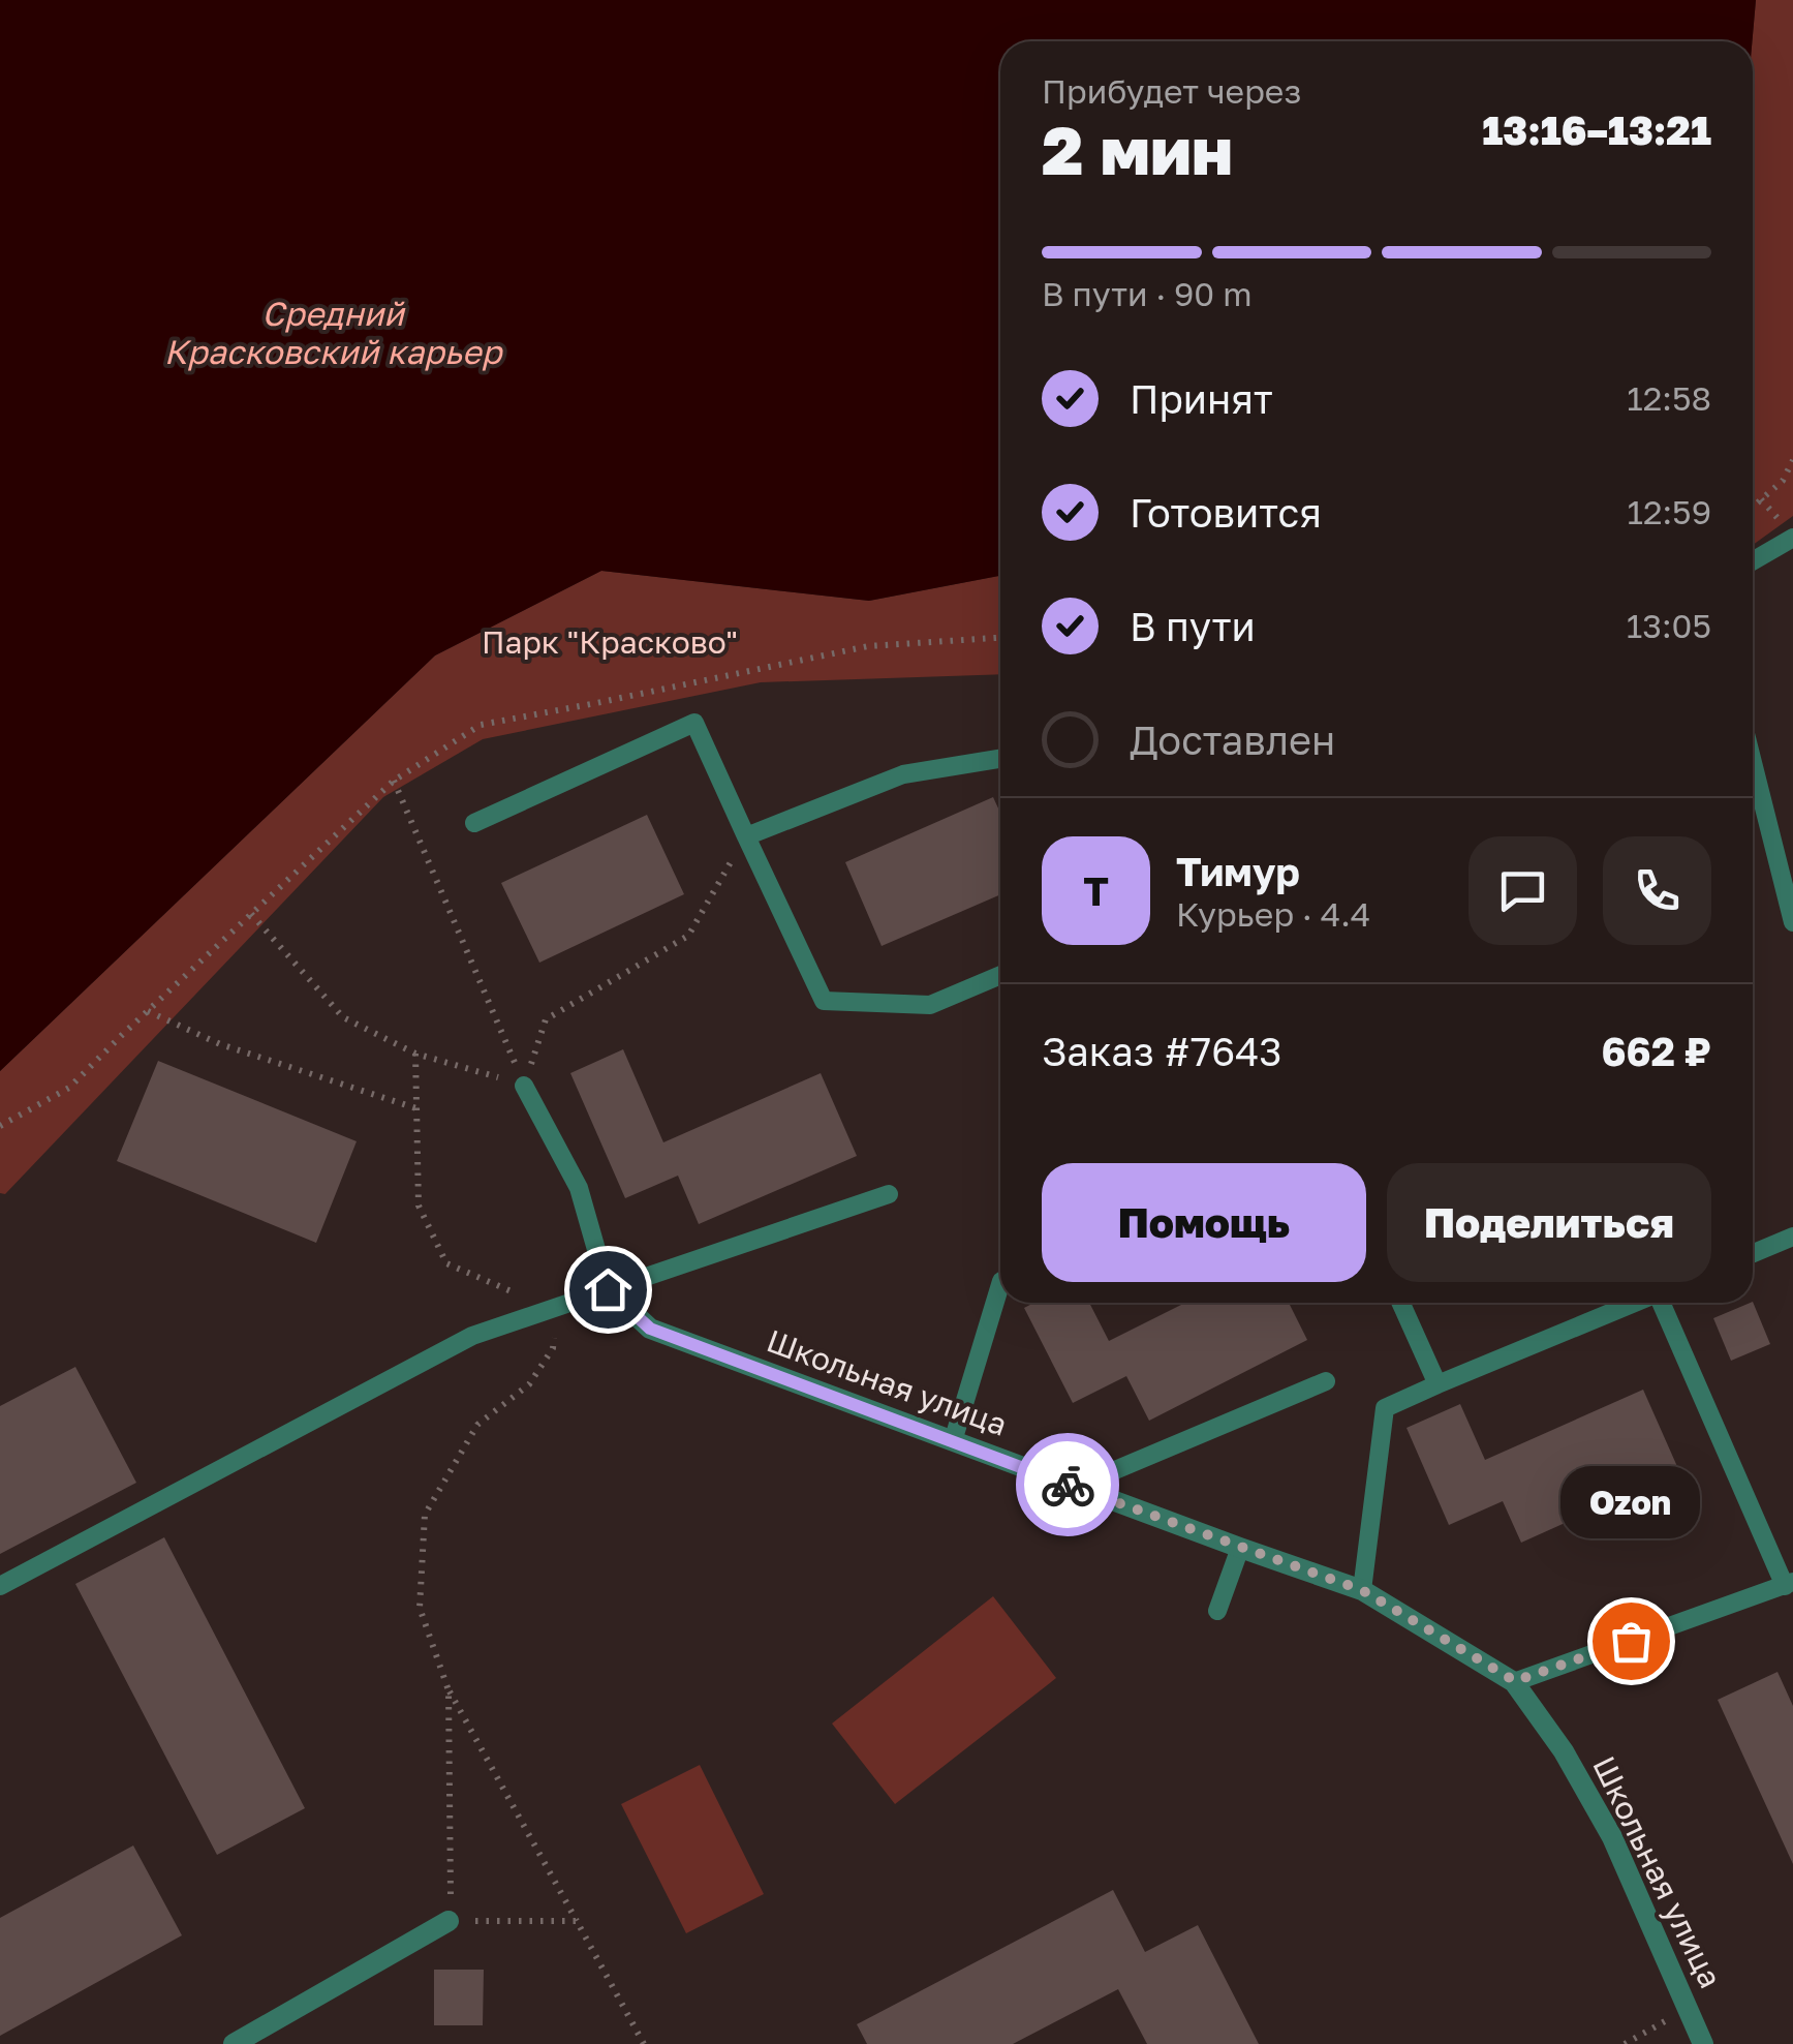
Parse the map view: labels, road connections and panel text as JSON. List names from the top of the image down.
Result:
{
  "streets": {
    "street": ["Школьная улица"]
  },
  "water": ["Средний Красковский карьер"],
  "parks": ["Парк \"Красково\""],
  "places": ["Ozon"],
  "page": {
    "heading": ["2 мин", "Прибудет через", "13:16–13:21"],
    "panel": [
      "Тимур",
      "Курьер · 4.4",
      "Заказ #7643",
      "662 ₽"
    ],
    "bar": "В пути · 90 m",
    "list": [
      ["Принят", "12:58"],
      ["Готовится", "12:59"],
      ["В пути", "13:05"],
      "Доставлен"
    ],
    "round": "Т",
    "buttons": ["Помощь", "Поделиться"],
    "bubble": "Ozon"
  }
}
